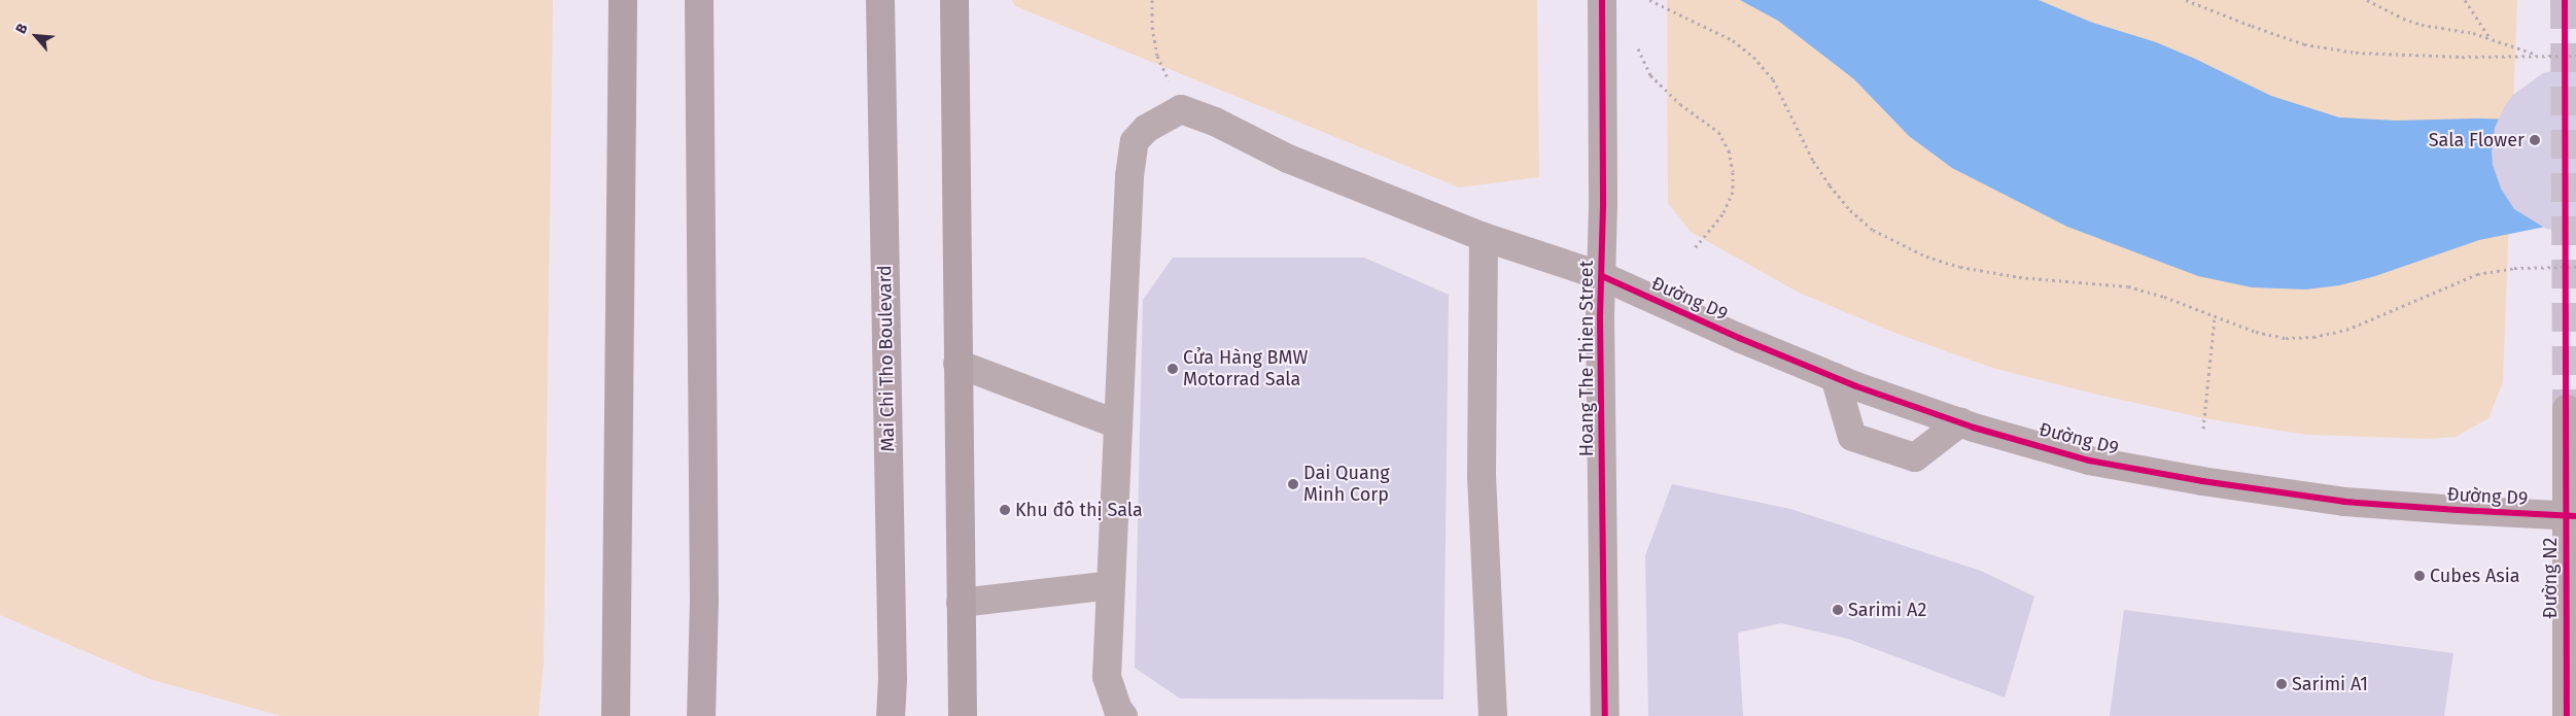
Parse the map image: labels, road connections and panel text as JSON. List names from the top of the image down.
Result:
{
  "streets": {
    "highway": ["Mai Chi Tho Boulevard"],
    "street": ["Đường D9", "Hoang The Thien Street", "Đường N2"]
  },
  "crossings": [
    ["Đường D9", "Hoang The Thien Street"],
    ["Đường D9", "Đường N2"]
  ],
  "places": [
    "Sala Flower",
    "Cửa Hàng BMW Motorrad Sala",
    "Dai Quang Minh Corp",
    "Khu đô thị Sala",
    "Cubes Asia",
    "Sarimi A2",
    "Sarimi A1"
  ],
  "north": "top left"
}
